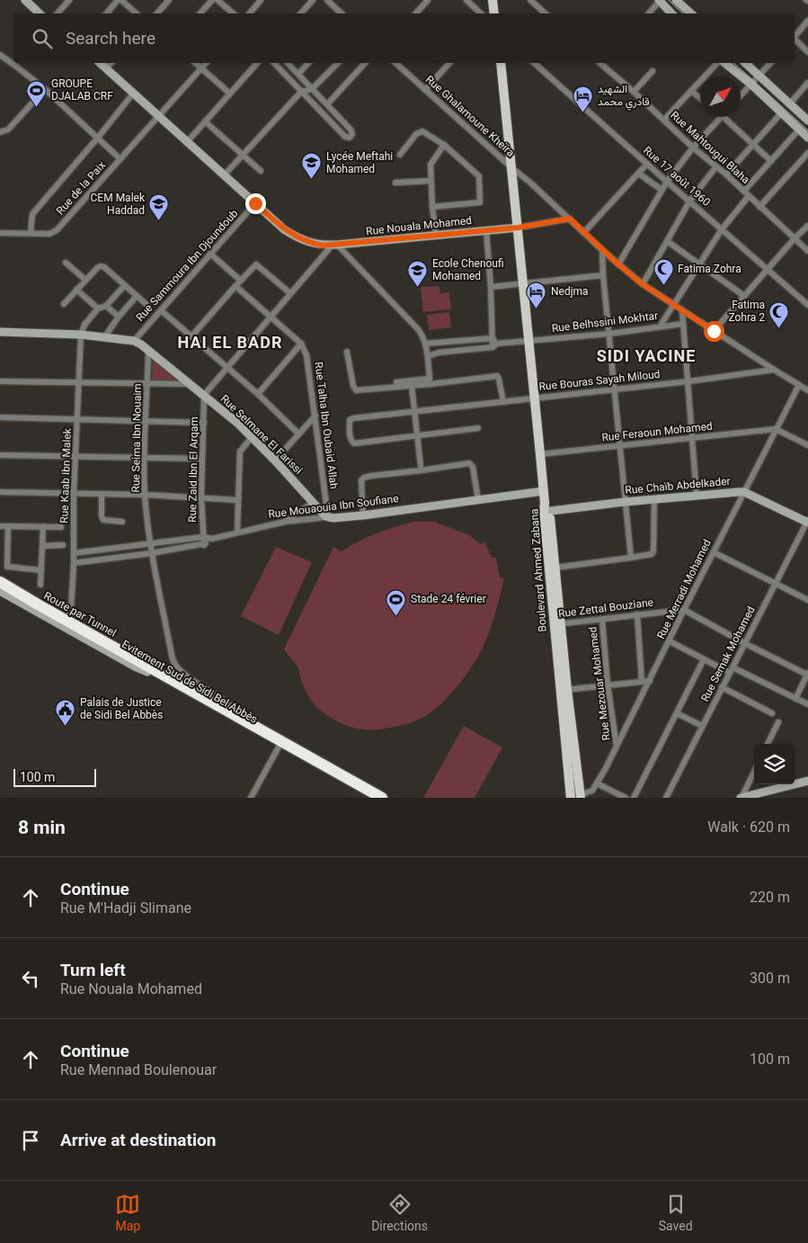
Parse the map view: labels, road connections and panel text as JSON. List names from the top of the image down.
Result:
{
  "streets": {
    "highway": ["Route par Tunnel", "Evitement Sud de Sidi Bel Abbès"],
    "main road": ["Boulevard Ahmed Zabana"],
    "street": [
      "Rue Ghalamoune Kheïra",
      "Rue Mahtougui Blaha",
      "Rue 17 août 1960",
      "Rue de la Paix",
      "Rue Nouala Mohamed",
      "Rue Sammoura Ibn Djoundoub",
      "Rue Belhssini Mokhtar",
      "Rue Bouras Sayah Miloud",
      "Rue Talha Ibn Oubaid Allah",
      "Rue Feraoun Mohamed",
      "Rue Selmane El Farissi",
      "Rue Seima Ibn Nouaim",
      "Rue Zaid Ibn El Arqam",
      "Rue Kaab Ibn Malek",
      "Rue Chaïb Abdelkader",
      "Rue Mouaouia Ibn Soufiane",
      "Rue Merradi Mohamed",
      "Rue Zettal Bouziane",
      "Rue Semak Mohamed",
      "Rue Mezouar Mohamed"
    ]
  },
  "crossings": [
    ["Rue Ghalamoune Kheïra", "Rue Nouala Mohamed"],
    ["Rue Ghalamoune Kheïra", "Rue Bouras Sayah Miloud"],
    ["Rue Ghalamoune Kheïra", "Rue Merradi Mohamed"],
    ["Rue Nouala Mohamed", "Rue Sammoura Ibn Djoundoub"],
    ["Rue Sammoura Ibn Djoundoub", "Rue Selmane El Farissi"],
    ["Rue Talha Ibn Oubaid Allah", "Rue Selmane El Farissi"],
    ["Rue Talha Ibn Oubaid Allah", "Rue Mouaouia Ibn Soufiane"],
    ["Rue Feraoun Mohamed", "Rue Merradi Mohamed"],
    ["Rue Selmane El Farissi", "Rue Seima Ibn Nouaim"],
    ["Rue Selmane El Farissi", "Rue Zaid Ibn El Arqam"],
    ["Rue Selmane El Farissi", "Rue Kaab Ibn Malek"],
    ["Rue Selmane El Farissi", "Rue Mouaouia Ibn Soufiane"],
    ["Rue Seima Ibn Nouaim", "Rue Mouaouia Ibn Soufiane"],
    ["Rue Seima Ibn Nouaim", "Evitement Sud de Sidi Bel Abbès"],
    ["Rue Zaid Ibn El Arqam", "Rue Mouaouia Ibn Soufiane"],
    ["Rue Kaab Ibn Malek", "Rue Mouaouia Ibn Soufiane"],
    ["Rue Chaïb Abdelkader", "Boulevard Ahmed Zabana"],
    ["Rue Chaïb Abdelkader", "Rue Merradi Mohamed"],
    ["Rue Chaïb Abdelkader", "Rue Semak Mohamed"],
    ["Boulevard Ahmed Zabana", "Rue Merradi Mohamed"],
    ["Boulevard Ahmed Zabana", "Rue Zettal Bouziane"],
    ["Rue Merradi Mohamed", "Rue Zettal Bouziane"],
    ["Rue Merradi Mohamed", "Rue Mezouar Mohamed"],
    ["Rue Zettal Bouziane", "Rue Mezouar Mohamed"],
    ["Route par Tunnel", "Evitement Sud de Sidi Bel Abbès"]
  ],
  "districts": ["HAI EL BADR", "SIDI YACINE"],
  "places": {
    "sports": ["GROUPE DJALAB CRF", "Stade 24 février"],
    "hotel": ["الشهيد قادري محمد", "Nedjma"],
    "school or university": ["Lycée Meftahi Mohamed", "CEM Malek Haddad", "Ecole Chenoufi Mohamed"],
    "mosque": ["Fatima Zohra", "Fatima Zohra 2"],
    "public building": ["Palais de Justice de Sidi Bel Abbès"]
  },
  "scale_bar": "100 m",
  "north": "top right",
  "page": {
    "search": "Search here",
    "scale": "100 m",
    "heading": ["8 min", "Walk · 620 m"],
    "list": [
      ["Continue", "Rue M'Hadji Slimane", "220 m"],
      ["Turn left", "Rue Nouala Mohamed", "300 m"],
      ["Continue", "Rue Mennad Boulenouar", "100 m"],
      "Arrive at destination"
    ],
    "nav": ["Map", "Directions", "Saved"]
  }
}
